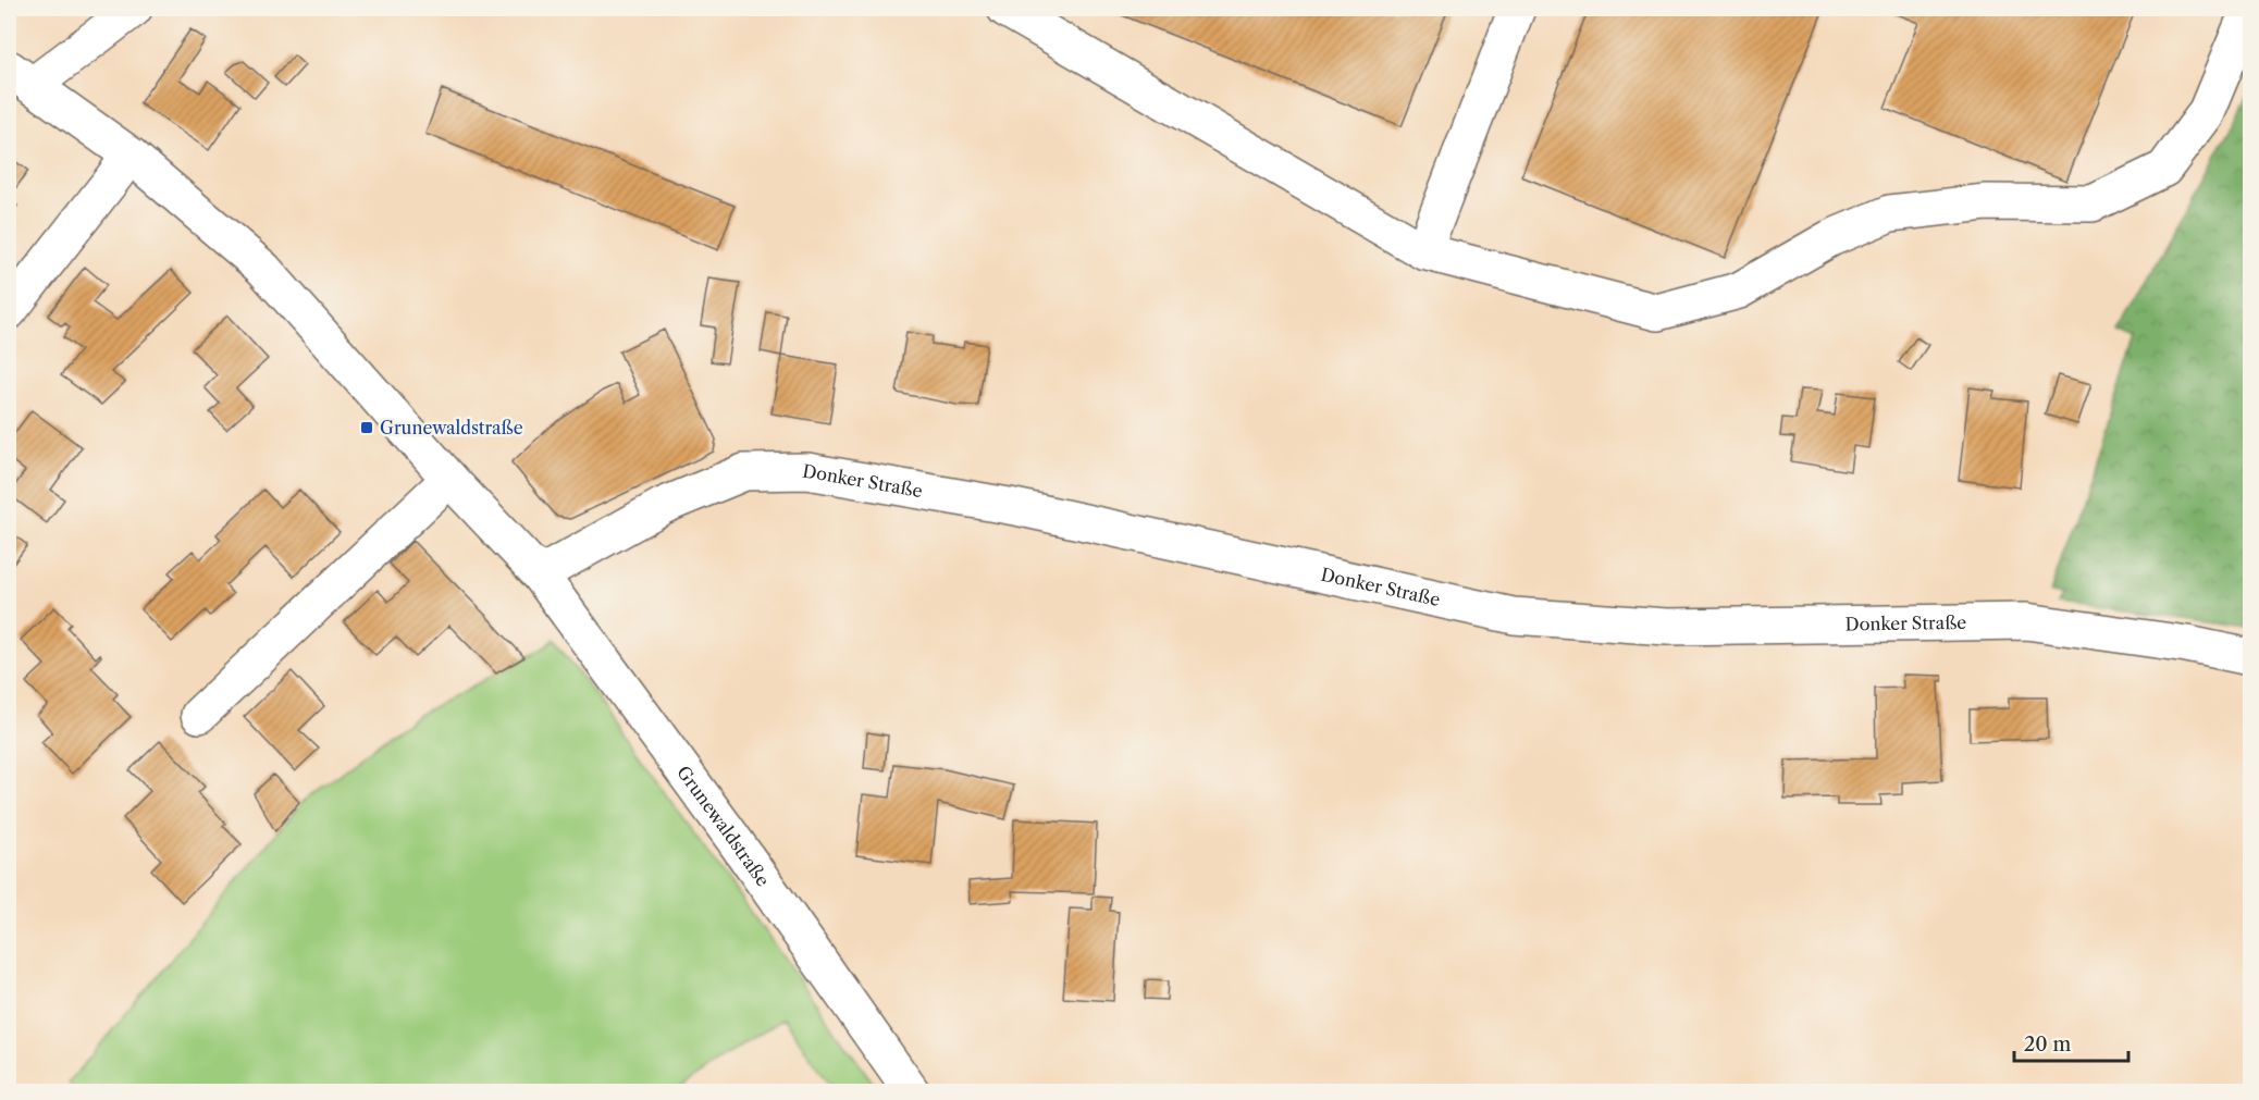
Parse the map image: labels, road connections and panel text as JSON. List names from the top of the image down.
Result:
{
  "streets": {
    "street": ["Donker Straße", "Grunewaldstraße"]
  },
  "crossings": [
    ["Donker Straße", "Grunewaldstraße"]
  ],
  "places": {
    "transit": ["Grunewaldstraße"]
  },
  "scale_bar": "20 m"
}
